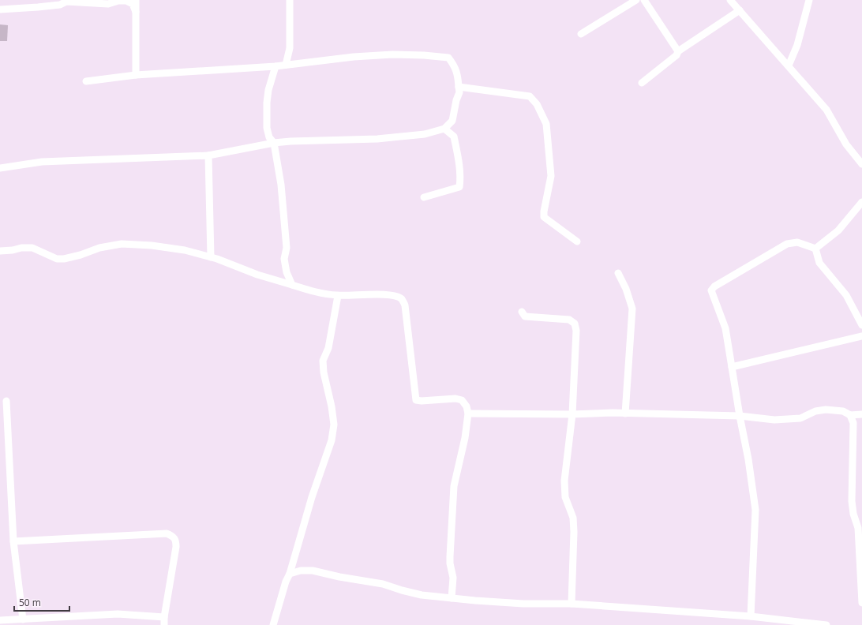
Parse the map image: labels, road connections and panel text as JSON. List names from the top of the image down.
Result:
{
  "scale_bar": "50 m"
}
